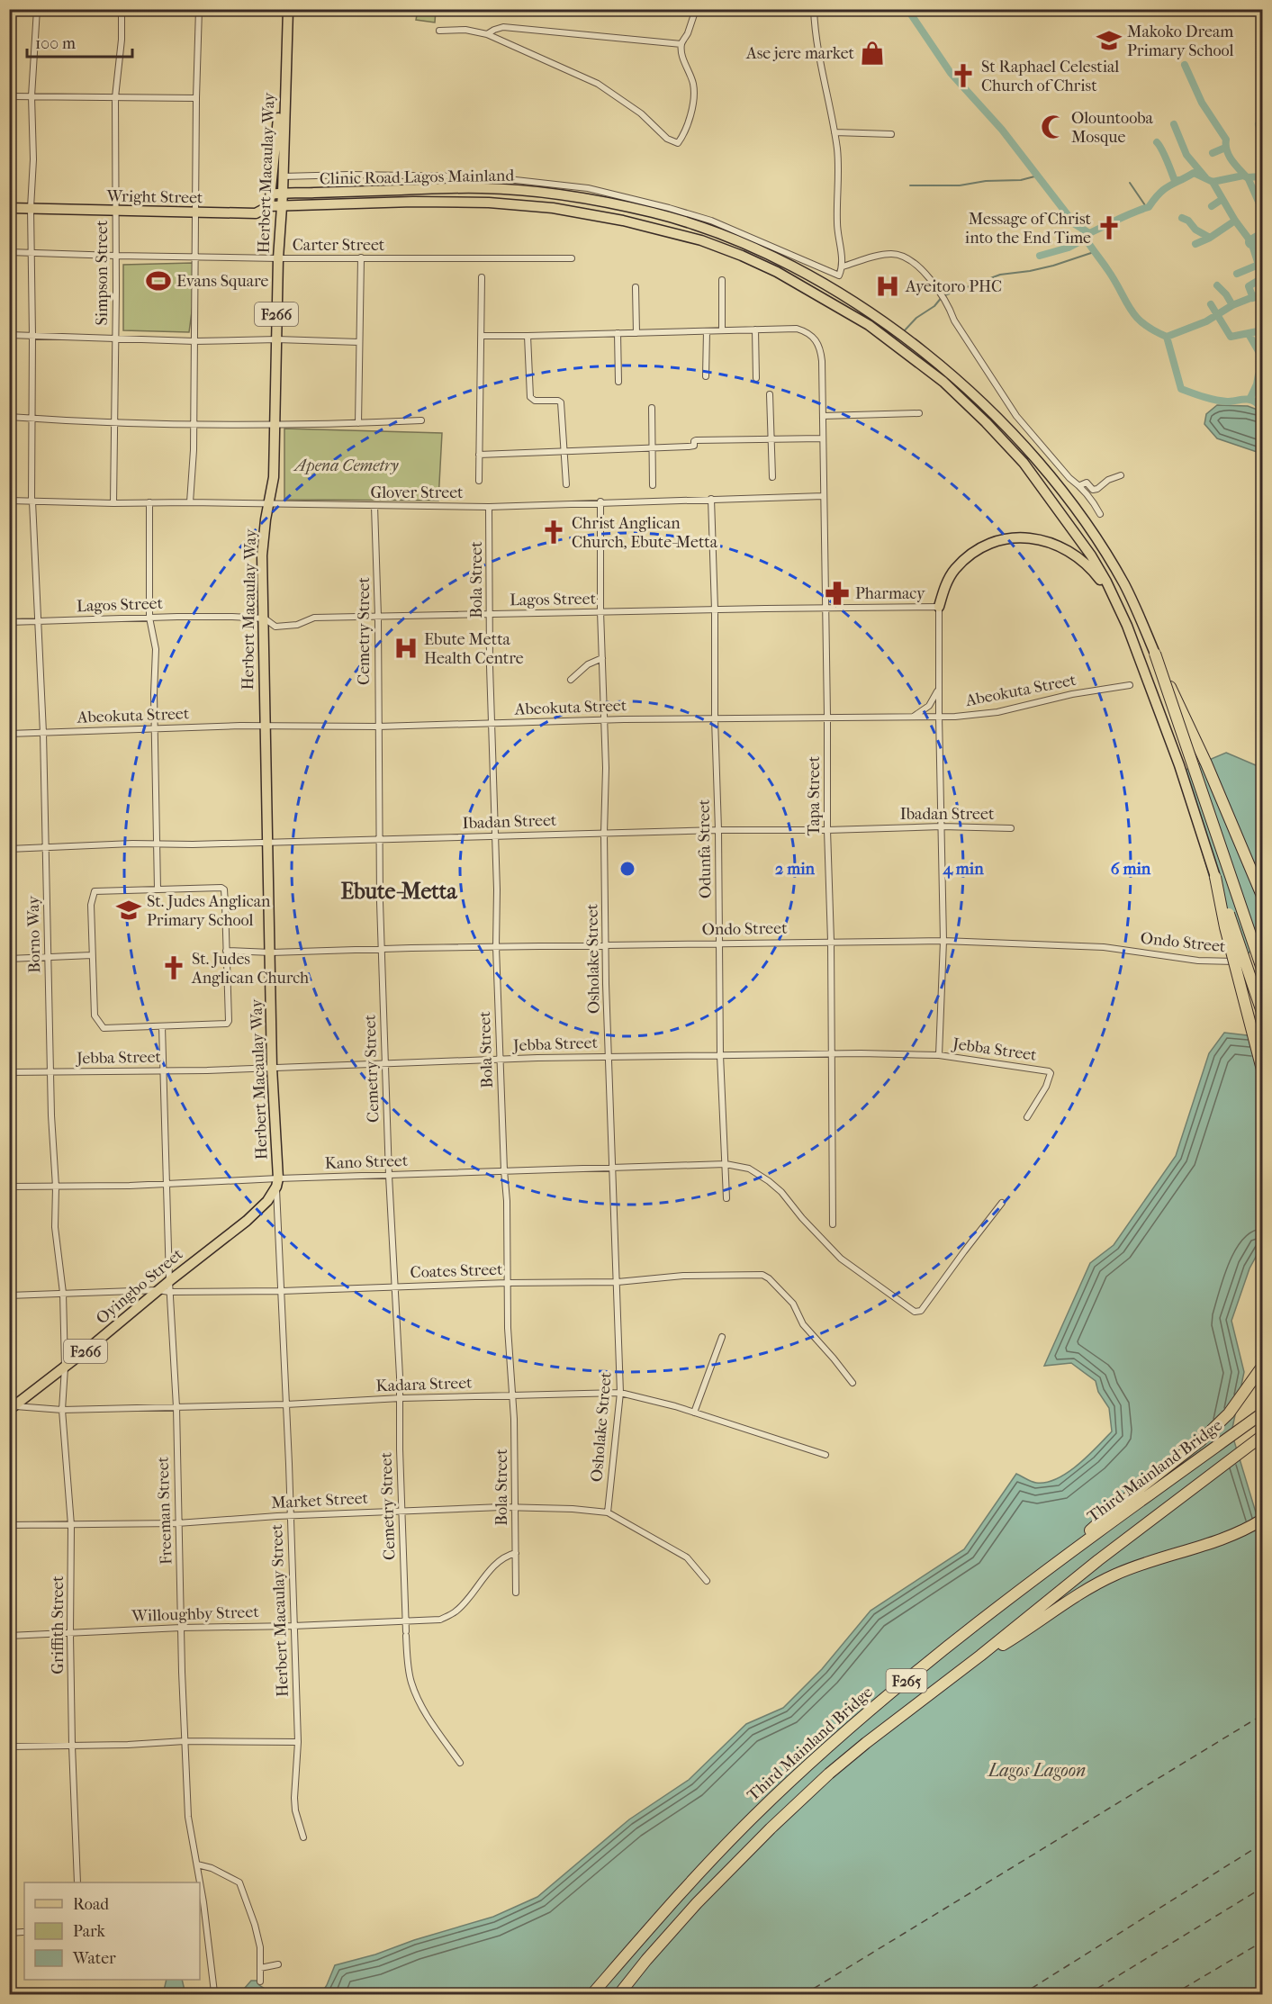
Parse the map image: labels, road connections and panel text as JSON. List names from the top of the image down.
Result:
{
  "streets": {
    "highway": ["Third Mainland Bridge", "F265"],
    "main road": [
      "Herbert Macaulay Way",
      "Clinic Road Lagos Mainland",
      "Wright Street",
      "F266",
      "Oyingbo Street"
    ],
    "street": [
      "Carter Street",
      "Simpson Street",
      "Glover Street",
      "Bola Street",
      "Lagos Street",
      "Cemetry Street",
      "Abeokuta Street",
      "Tapa Street",
      "Ibadan Street",
      "Odunfa Street",
      "Ondo Street",
      "Borno Way",
      "Osholake Street",
      "Jebba Street",
      "Kano Street",
      "Coates Street",
      "Kadara Street",
      "Market Street",
      "Freeman Street",
      "Herbert Macaulay Street",
      "Willoughby Street",
      "Griffith Street"
    ]
  },
  "crossings": [
    ["Herbert Macaulay Way", "Clinic Road Lagos Mainland"],
    ["Herbert Macaulay Way", "Carter Street"],
    ["Herbert Macaulay Way", "Glover Street"],
    ["Herbert Macaulay Way", "Lagos Street"],
    ["Herbert Macaulay Way", "Abeokuta Street"],
    ["Herbert Macaulay Way", "Ibadan Street"],
    ["Herbert Macaulay Way", "Ondo Street"],
    ["Herbert Macaulay Way", "Jebba Street"],
    ["Herbert Macaulay Way", "Kano Street"],
    ["Herbert Macaulay Way", "Oyingbo Street"],
    ["Herbert Macaulay Way", "Herbert Macaulay Street"],
    ["Clinic Road Lagos Mainland", "Wright Street"],
    ["Wright Street", "Simpson Street"],
    ["Wright Street", "Borno Way"],
    ["Carter Street", "Simpson Street"],
    ["Carter Street", "Borno Way"],
    ["Simpson Street", "Glover Street"],
    ["Glover Street", "Bola Street"],
    ["Glover Street", "Cemetry Street"],
    ["Glover Street", "Tapa Street"],
    ["Glover Street", "Odunfa Street"],
    ["Glover Street", "Borno Way"],
    ["Glover Street", "Osholake Street"],
    ["Bola Street", "Lagos Street"],
    ["Bola Street", "Abeokuta Street"],
    ["Bola Street", "Ibadan Street"],
    ["Bola Street", "Ondo Street"],
    ["Bola Street", "Jebba Street"],
    ["Bola Street", "Kano Street"],
    ["Bola Street", "Coates Street"],
    ["Bola Street", "Kadara Street"],
    ["Bola Street", "Market Street"],
    ["Bola Street", "Willoughby Street"],
    ["Lagos Street", "Cemetry Street"],
    ["Lagos Street", "Tapa Street"],
    ["Lagos Street", "Odunfa Street"],
    ["Lagos Street", "Borno Way"],
    ["Lagos Street", "Osholake Street"],
    ["Cemetry Street", "Abeokuta Street"],
    ["Cemetry Street", "Ibadan Street"],
    ["Cemetry Street", "Ondo Street"],
    ["Cemetry Street", "Jebba Street"],
    ["Cemetry Street", "Kano Street"],
    ["Cemetry Street", "Coates Street"],
    ["Cemetry Street", "Kadara Street"],
    ["Cemetry Street", "Market Street"],
    ["Cemetry Street", "Willoughby Street"],
    ["Abeokuta Street", "Tapa Street"],
    ["Abeokuta Street", "Odunfa Street"],
    ["Abeokuta Street", "Borno Way"],
    ["Abeokuta Street", "Osholake Street"],
    ["Tapa Street", "Ibadan Street"],
    ["Tapa Street", "Ondo Street"],
    ["Tapa Street", "Jebba Street"],
    ["Ibadan Street", "Odunfa Street"],
    ["Ibadan Street", "Borno Way"],
    ["Ibadan Street", "Osholake Street"],
    ["Odunfa Street", "Ondo Street"],
    ["Odunfa Street", "Jebba Street"],
    ["Odunfa Street", "Kano Street"],
    ["Ondo Street", "Osholake Street"],
    ["Borno Way", "Jebba Street"],
    ["Borno Way", "Kano Street"],
    ["Borno Way", "Coates Street"],
    ["Borno Way", "Oyingbo Street"],
    ["Borno Way", "Griffith Street"],
    ["Osholake Street", "Jebba Street"],
    ["Osholake Street", "Kano Street"],
    ["Osholake Street", "Coates Street"],
    ["Osholake Street", "Kadara Street"],
    ["Osholake Street", "Market Street"],
    ["Jebba Street", "Freeman Street"],
    ["Kano Street", "Oyingbo Street"],
    ["Kano Street", "Freeman Street"],
    ["Kano Street", "Herbert Macaulay Street"],
    ["Coates Street", "Oyingbo Street"],
    ["Coates Street", "Freeman Street"],
    ["Coates Street", "Herbert Macaulay Street"],
    ["Oyingbo Street", "Kadara Street"],
    ["Oyingbo Street", "Freeman Street"],
    ["Oyingbo Street", "Herbert Macaulay Street"],
    ["Oyingbo Street", "Griffith Street"],
    ["Kadara Street", "Freeman Street"],
    ["Kadara Street", "Herbert Macaulay Street"],
    ["Kadara Street", "Griffith Street"],
    ["Market Street", "Freeman Street"],
    ["Market Street", "Herbert Macaulay Street"],
    ["Market Street", "Griffith Street"],
    ["Freeman Street", "Willoughby Street"],
    ["Herbert Macaulay Street", "Willoughby Street"],
    ["Willoughby Street", "Griffith Street"]
  ],
  "districts": ["Ebute-Metta"],
  "water": ["Lagos Lagoon"],
  "parks": ["Apena Cemetry"],
  "places": {
    "school or university": ["Makoko Dream Primary School", "St. Judes Anglican Primary School"],
    "shop": ["Ase jere market"],
    "church": [
      "St Raphael Celestial Church of Christ",
      "Message of Christ into the End Time",
      "Christ Anglican Church, Ebute-Metta",
      "St. Judes Anglican Church"
    ],
    "mosque": ["Olountooba Mosque"],
    "sports": ["Evans Square"],
    "hospital": ["Ayeitoro PHC", "Ebute Metta Health Centre"],
    "pharmacy": ["Pharmacy"]
  },
  "legend": ["Road", "Park", "Water"],
  "scale_bar": "100 m",
  "rings": ["2 min", "4 min", "6 min"]
}
